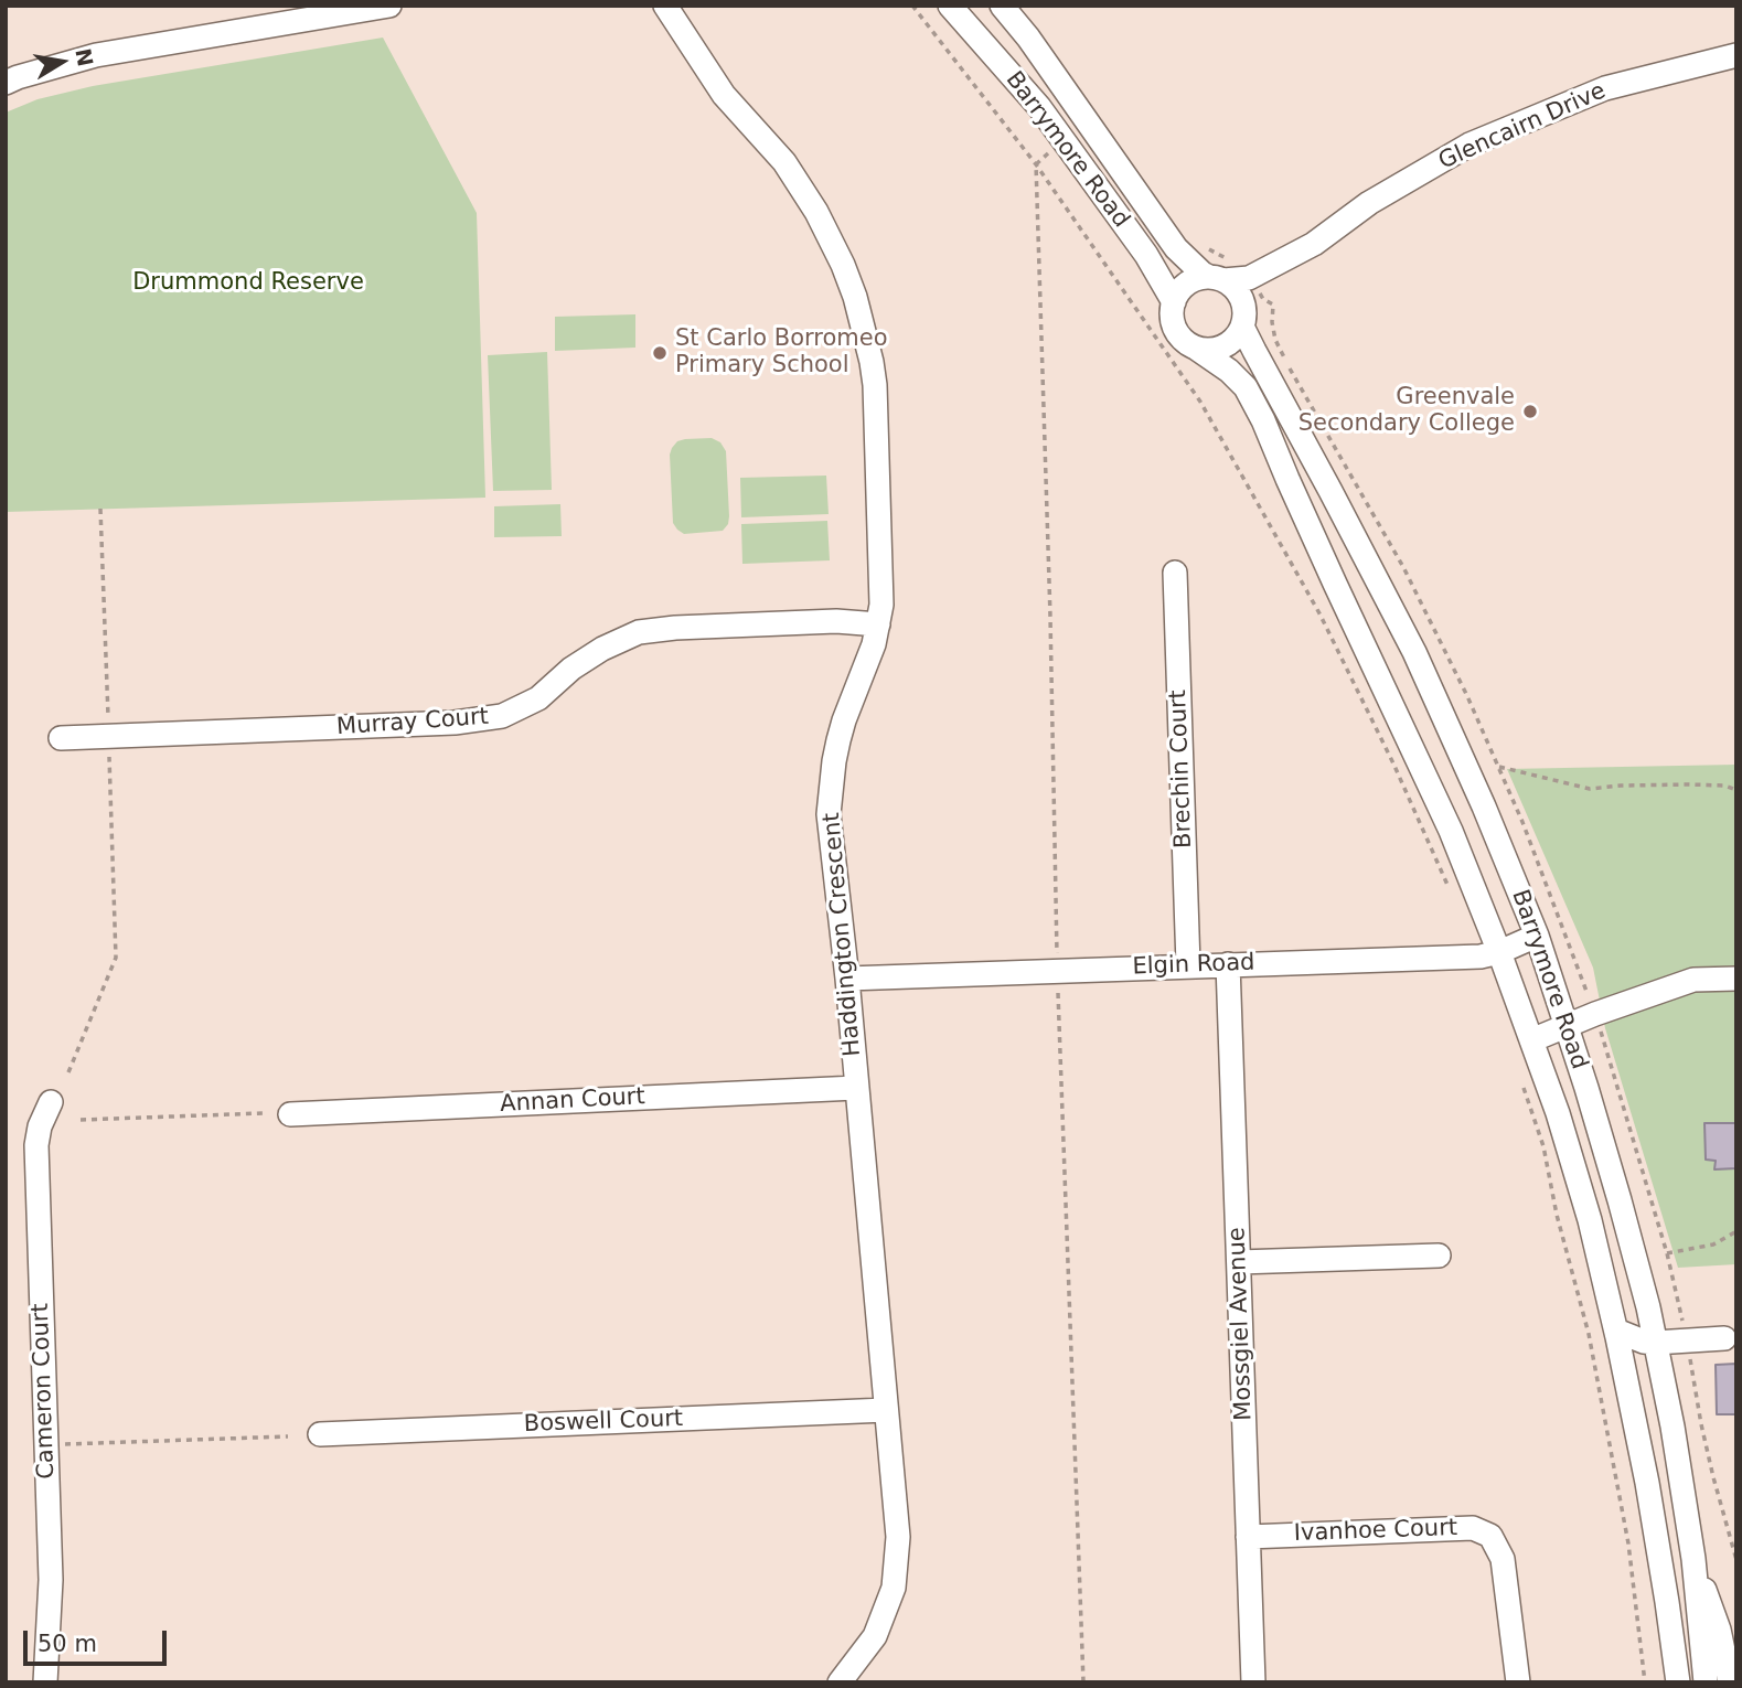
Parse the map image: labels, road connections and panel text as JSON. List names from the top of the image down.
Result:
{
  "streets": {
    "street": [
      "Glencairn Drive",
      "Barrymore Road",
      "Murray Court",
      "Brechin Court",
      "Haddington Crescent",
      "Elgin Road",
      "Annan Court",
      "Mossgiel Avenue",
      "Cameron Court",
      "Boswell Court",
      "Ivanhoe Court"
    ]
  },
  "crossings": [
    ["Glencairn Drive", "Barrymore Road"],
    ["Barrymore Road", "Elgin Road"],
    ["Murray Court", "Haddington Crescent"],
    ["Brechin Court", "Elgin Road"],
    ["Haddington Crescent", "Elgin Road"],
    ["Haddington Crescent", "Annan Court"],
    ["Haddington Crescent", "Boswell Court"],
    ["Elgin Road", "Mossgiel Avenue"],
    ["Mossgiel Avenue", "Ivanhoe Court"]
  ],
  "parks": ["Drummond Reserve"],
  "places": ["St Carlo Borromeo Primary School", "Greenvale Secondary College"],
  "scale_bar": "50 m",
  "north": "right"
}
